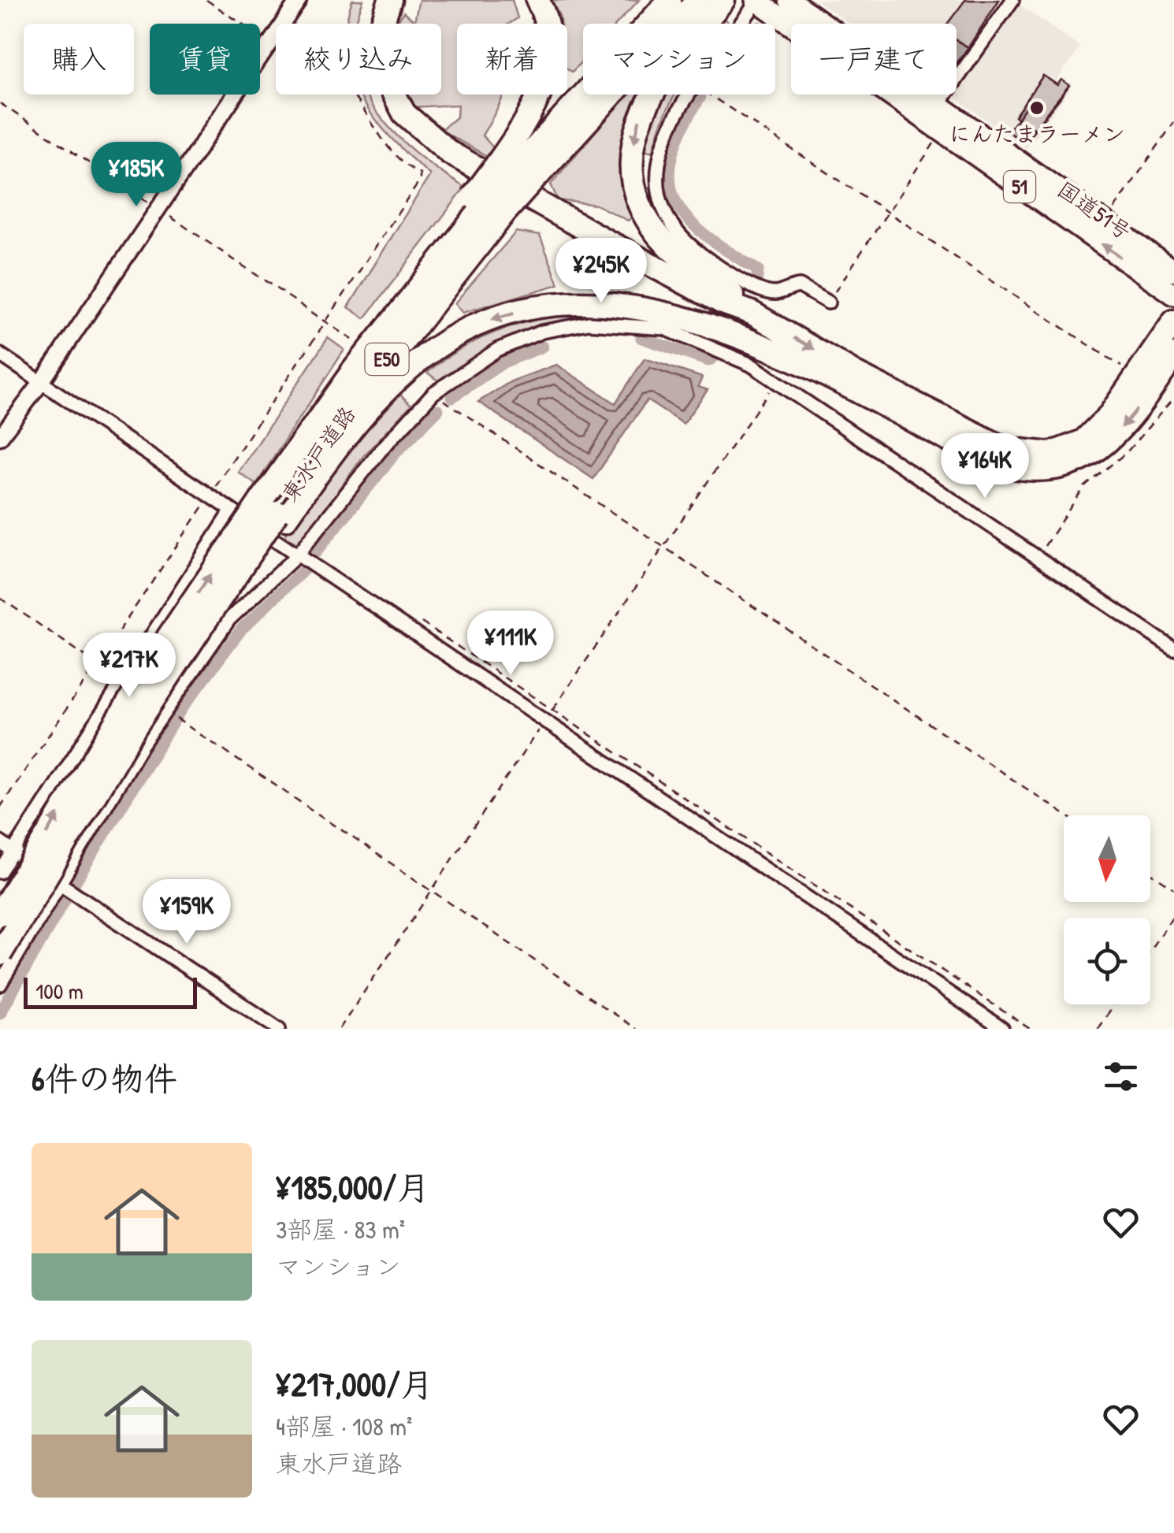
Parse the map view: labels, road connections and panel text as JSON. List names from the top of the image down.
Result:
{
  "streets": {
    "highway": [
      "51",
      "国道51号",
      "E50",
      "東水戸道路"
    ]
  },
  "places": ["にんたまラーメン"],
  "scale_bar": "100 m",
  "north": "bottom",
  "page": {
    "chip": [
      "購入",
      "賃貸",
      "絞り込み",
      "新着",
      "マンション",
      "一戸建て"
    ],
    "price": [
      "¥185K",
      "¥245K",
      "¥164K",
      "¥111K",
      "¥217K",
      "¥159K"
    ],
    "scale": "100 m",
    "heading": "6件の物件",
    "list": [
      {
        "name": "¥185,000/月",
        "note": "3部屋 · 83 m² · マンション"
      },
      {
        "name": "¥217,000/月",
        "note": "4部屋 · 108 m² · 東水戸道路"
      }
    ]
  }
}
